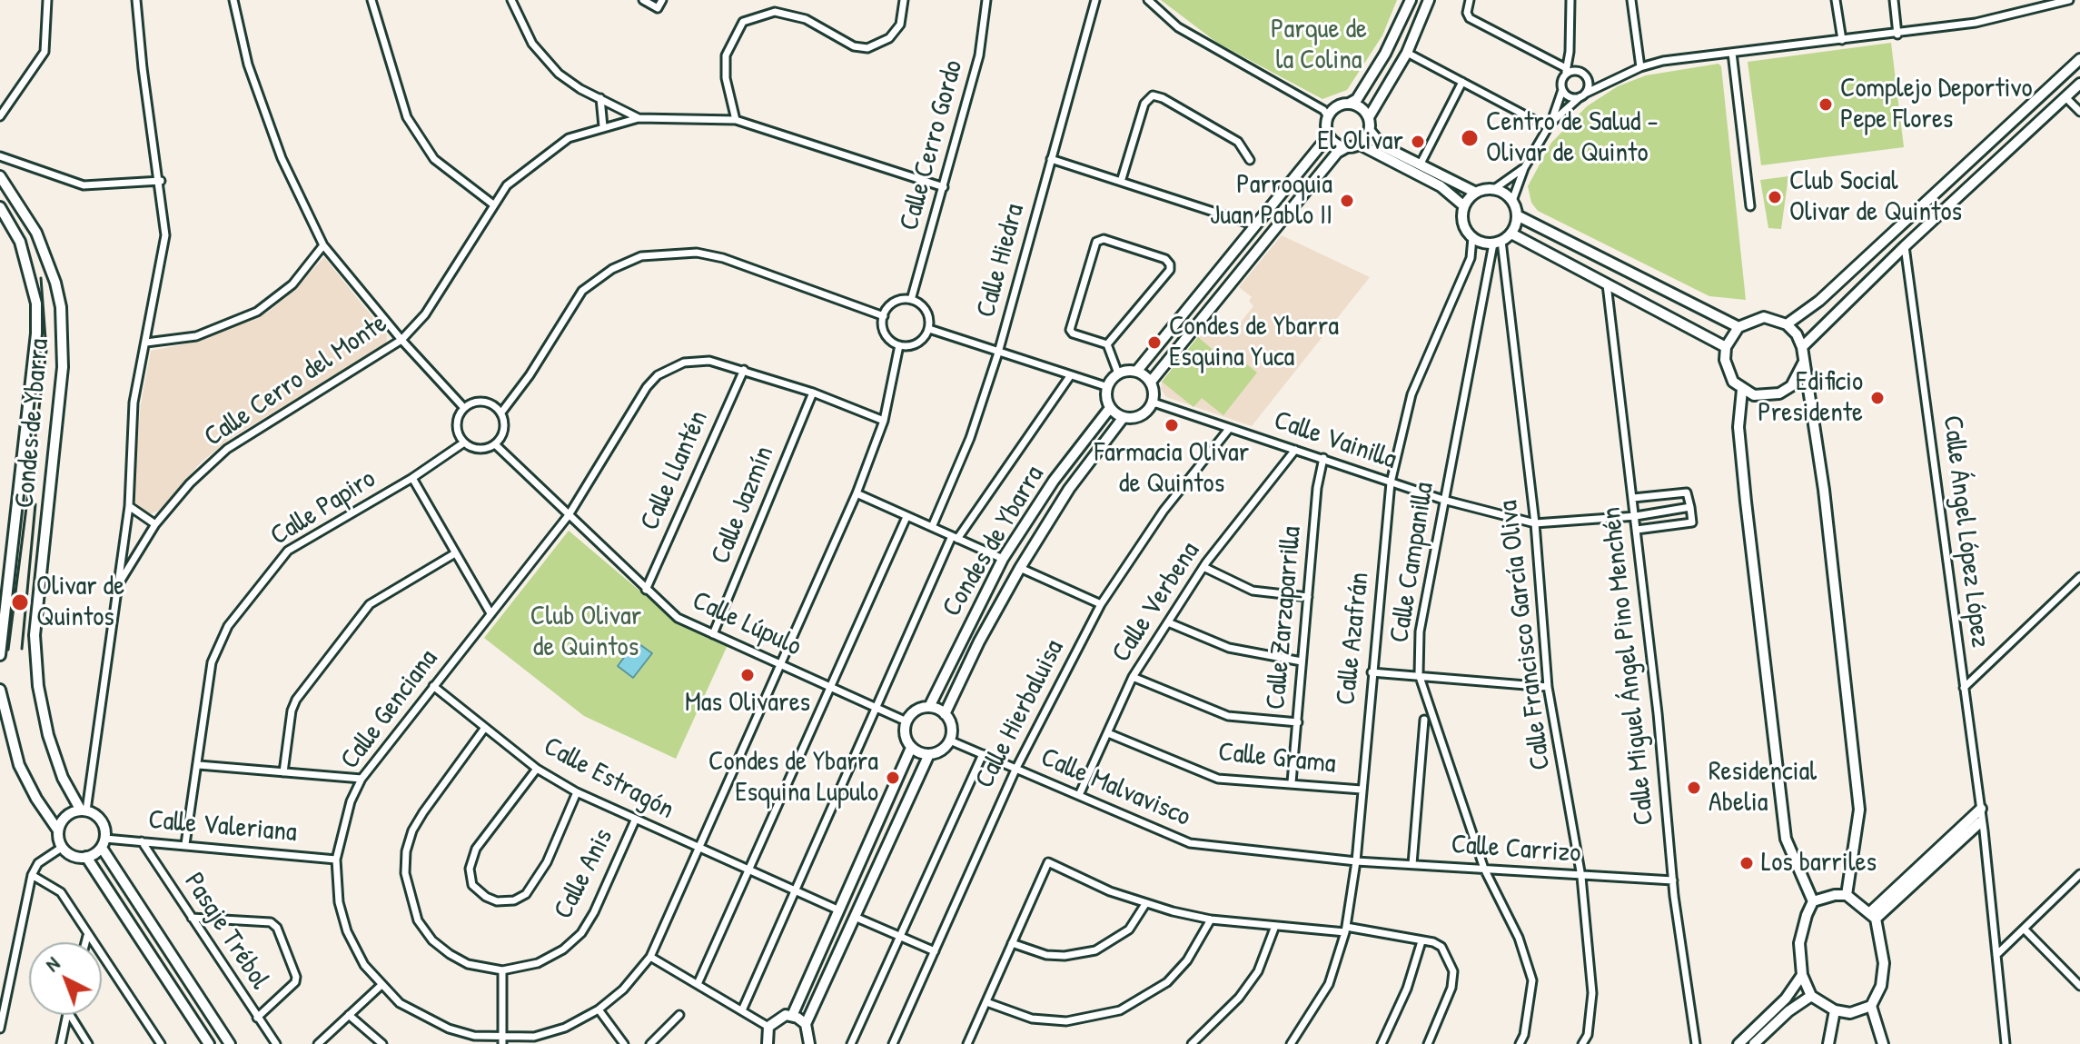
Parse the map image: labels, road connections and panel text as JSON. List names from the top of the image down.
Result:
{
  "streets": {
    "main road": ["Condes de Ybarra"],
    "street": [
      "Calle Cerro Gordo",
      "Calle Hiedra",
      "Calle Cerro del Monte",
      "Calle Vainilla",
      "Calle Llantén",
      "Calle Jazmín",
      "Calle Papiro",
      "Calle Ángel López López",
      "Calle Campanilla",
      "Calle Verbena",
      "Calle Zarzaparrilla",
      "Calle Lúpulo",
      "Calle Francisco García Oliva",
      "Calle Azafrán",
      "Calle Miguel Ángel Pino Menchén",
      "Calle Genciana",
      "Calle Hierbaluisa",
      "Calle Grama",
      "Calle Estragón",
      "Calle Malvavisco",
      "Calle Valeriana",
      "Calle Carrizo",
      "Calle Anis",
      "Pasaje Trébol"
    ]
  },
  "crossings": [
    ["Calle Cerro Gordo", "Calle Genciana"],
    ["Condes de Ybarra", "Calle Vainilla"],
    ["Condes de Ybarra", "Calle Lúpulo"],
    ["Condes de Ybarra", "Calle Malvavisco"],
    ["Condes de Ybarra", "Calle Valeriana"],
    ["Calle Vainilla", "Calle Campanilla"],
    ["Calle Vainilla", "Calle Verbena"],
    ["Calle Vainilla", "Calle Zarzaparrilla"],
    ["Calle Vainilla", "Calle Francisco García Oliva"],
    ["Calle Vainilla", "Calle Azafrán"],
    ["Calle Vainilla", "Calle Miguel Ángel Pino Menchén"],
    ["Calle Vainilla", "Calle Hierbaluisa"],
    ["Calle Llantén", "Calle Lúpulo"],
    ["Calle Llantén", "Calle Genciana"],
    ["Calle Jazmín", "Calle Lúpulo"],
    ["Calle Jazmín", "Calle Genciana"],
    ["Calle Papiro", "Calle Lúpulo"],
    ["Calle Papiro", "Calle Valeriana"],
    ["Calle Campanilla", "Calle Francisco García Oliva"],
    ["Calle Campanilla", "Calle Azafrán"],
    ["Calle Campanilla", "Calle Carrizo"],
    ["Calle Verbena", "Calle Grama"],
    ["Calle Verbena", "Calle Malvavisco"],
    ["Calle Zarzaparrilla", "Calle Grama"],
    ["Calle Lúpulo", "Calle Genciana"],
    ["Calle Lúpulo", "Calle Malvavisco"],
    ["Calle Francisco García Oliva", "Calle Azafrán"],
    ["Calle Francisco García Oliva", "Calle Carrizo"],
    ["Calle Azafrán", "Calle Grama"],
    ["Calle Azafrán", "Calle Malvavisco"],
    ["Calle Azafrán", "Calle Carrizo"],
    ["Calle Miguel Ángel Pino Menchén", "Calle Carrizo"],
    ["Calle Genciana", "Calle Estragón"],
    ["Calle Genciana", "Calle Valeriana"],
    ["Calle Hierbaluisa", "Calle Malvavisco"],
    ["Calle Estragón", "Calle Anis"],
    ["Calle Malvavisco", "Calle Carrizo"],
    ["Calle Valeriana", "Pasaje Trébol"]
  ],
  "parks": ["Parque de la Colina", "Club Olivar de Quintos"],
  "places": [
    "Complejo Deportivo Pepe Flores",
    "Centro de Salud - Olivar de Quinto",
    "El Olivar",
    "Club Social Olivar de Quintos",
    "Parroquia Juan Pablo II",
    "Condes de Ybarra Esquina Yuca",
    "Edificio Presidente",
    "Farmacia Olivar de Quintos",
    "Olivar de Quintos",
    "Mas Olivares",
    "Condes de Ybarra Esquina Lupulo",
    "Residencial Abelia",
    "Los barriles"
  ],
  "north": "top left"
}
